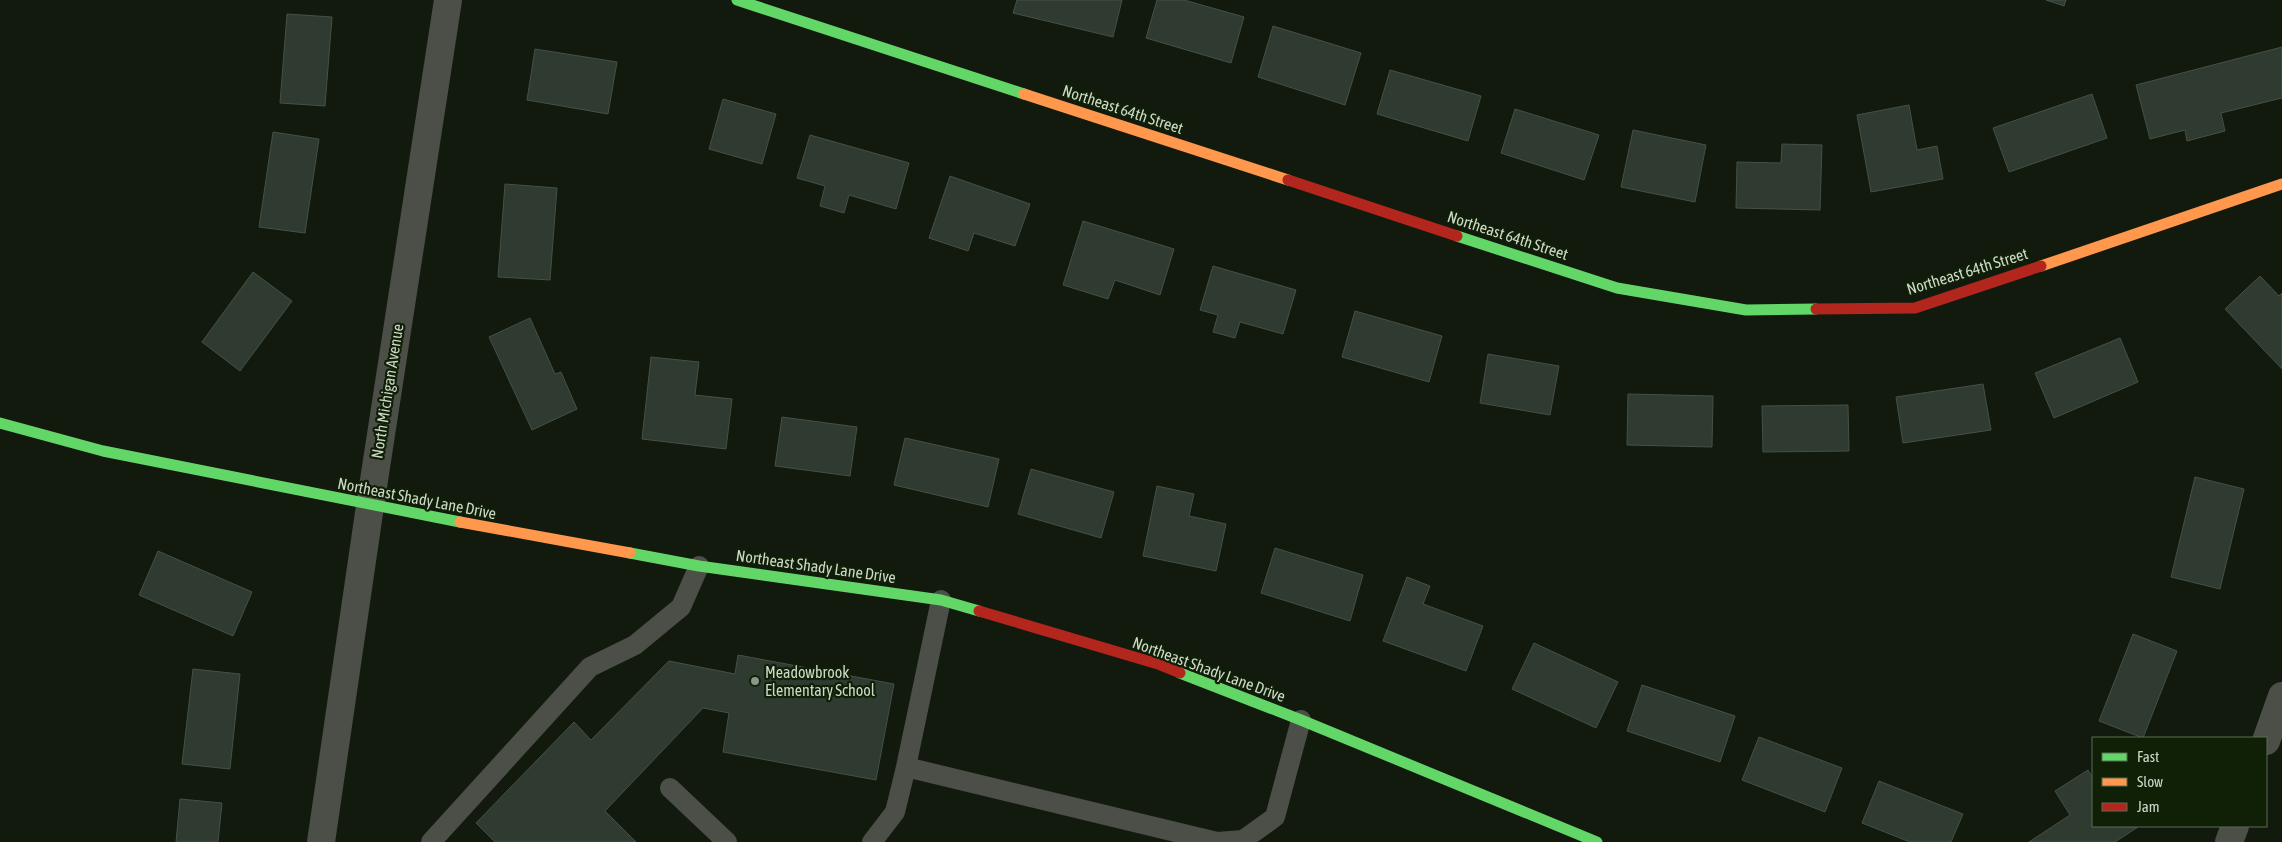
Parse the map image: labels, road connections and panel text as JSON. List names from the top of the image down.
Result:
{
  "streets": {
    "street": ["Northeast 64th Street", "North Michigan Avenue", "Northeast Shady Lane Drive"]
  },
  "crossings": [
    ["North Michigan Avenue", "Northeast Shady Lane Drive"]
  ],
  "places": ["Meadowbrook Elementary School"],
  "legend": ["Fast", "Slow", "Jam"]
}
